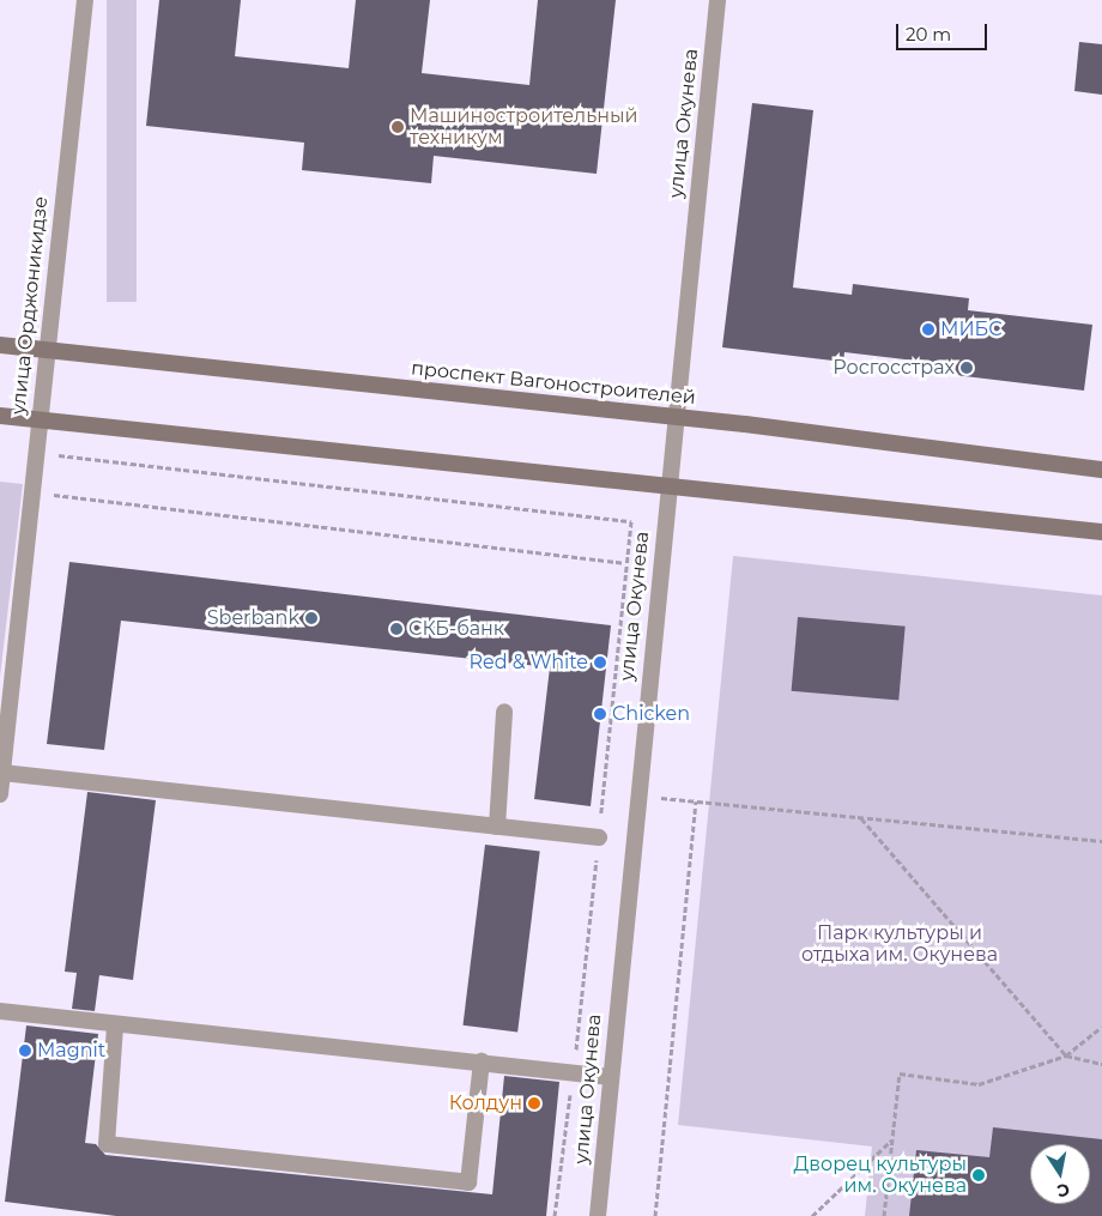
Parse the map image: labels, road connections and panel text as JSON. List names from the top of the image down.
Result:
{
  "streets": {
    "main road": ["проспект Вагоностроителей"],
    "street": ["улица Окунева", "улица Орджоникидзе"]
  },
  "crossings": [
    ["улица Окунева", "проспект Вагоностроителей"],
    ["улица Орджоникидзе", "проспект Вагоностроителей"]
  ],
  "parks": ["Парк культуры и отдыха им. Окунева"],
  "places": [
    "Машиностроительный техникум",
    "МИБС",
    "Росгосстрах",
    "Sberbank",
    "СКБ-банк",
    "Red & White",
    "Chicken",
    "Magnit",
    "Колдун",
    "Дворец культуры им. Окунева"
  ],
  "scale_bar": "20 m",
  "north": "bottom"
}
